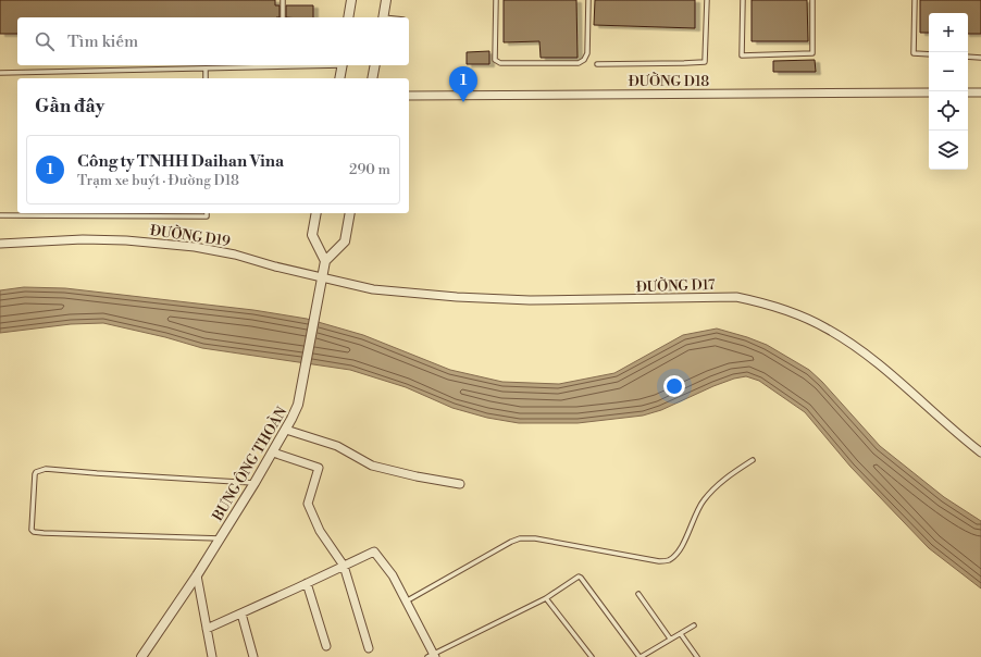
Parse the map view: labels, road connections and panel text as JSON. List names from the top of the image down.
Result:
{
  "streets": {
    "street": [
      "ĐƯỜNG D18",
      "ĐƯỜNG D19",
      "ĐƯỜNG D17",
      "BƯNG ÔNG THOÀN"
    ]
  },
  "crossings": [
    ["ĐƯỜNG D19", "ĐƯỜNG D17"],
    ["ĐƯỜNG D19", "BƯNG ÔNG THOÀN"],
    ["ĐƯỜNG D17", "BƯNG ÔNG THOÀN"]
  ],
  "page": {
    "map_buttons": ["+", "−"],
    "search": "Tìm kiếm",
    "pins": "1",
    "heading": "Gần đây",
    "list": [
      {
        "mark": "1",
        "name": "Công ty TNHH Daihan Vina",
        "note": "Trạm xe buýt · Đường D18",
        "value": "290 m"
      }
    ]
  }
}
